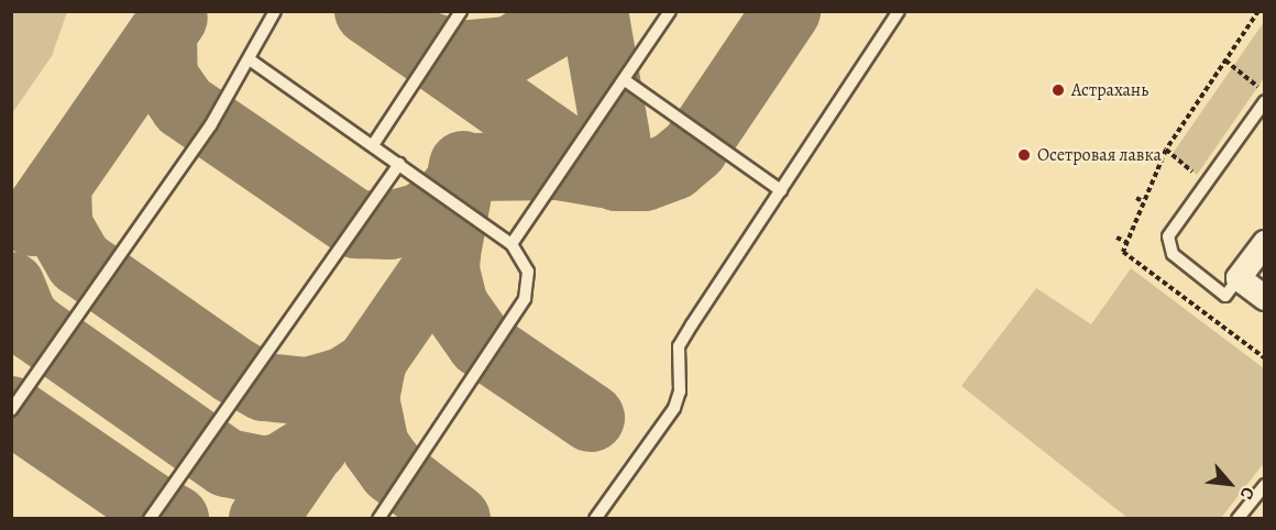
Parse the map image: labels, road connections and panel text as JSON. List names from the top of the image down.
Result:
{
  "places": ["Астрахань", "Осетровая лавка"],
  "north": "bottom right"
}
